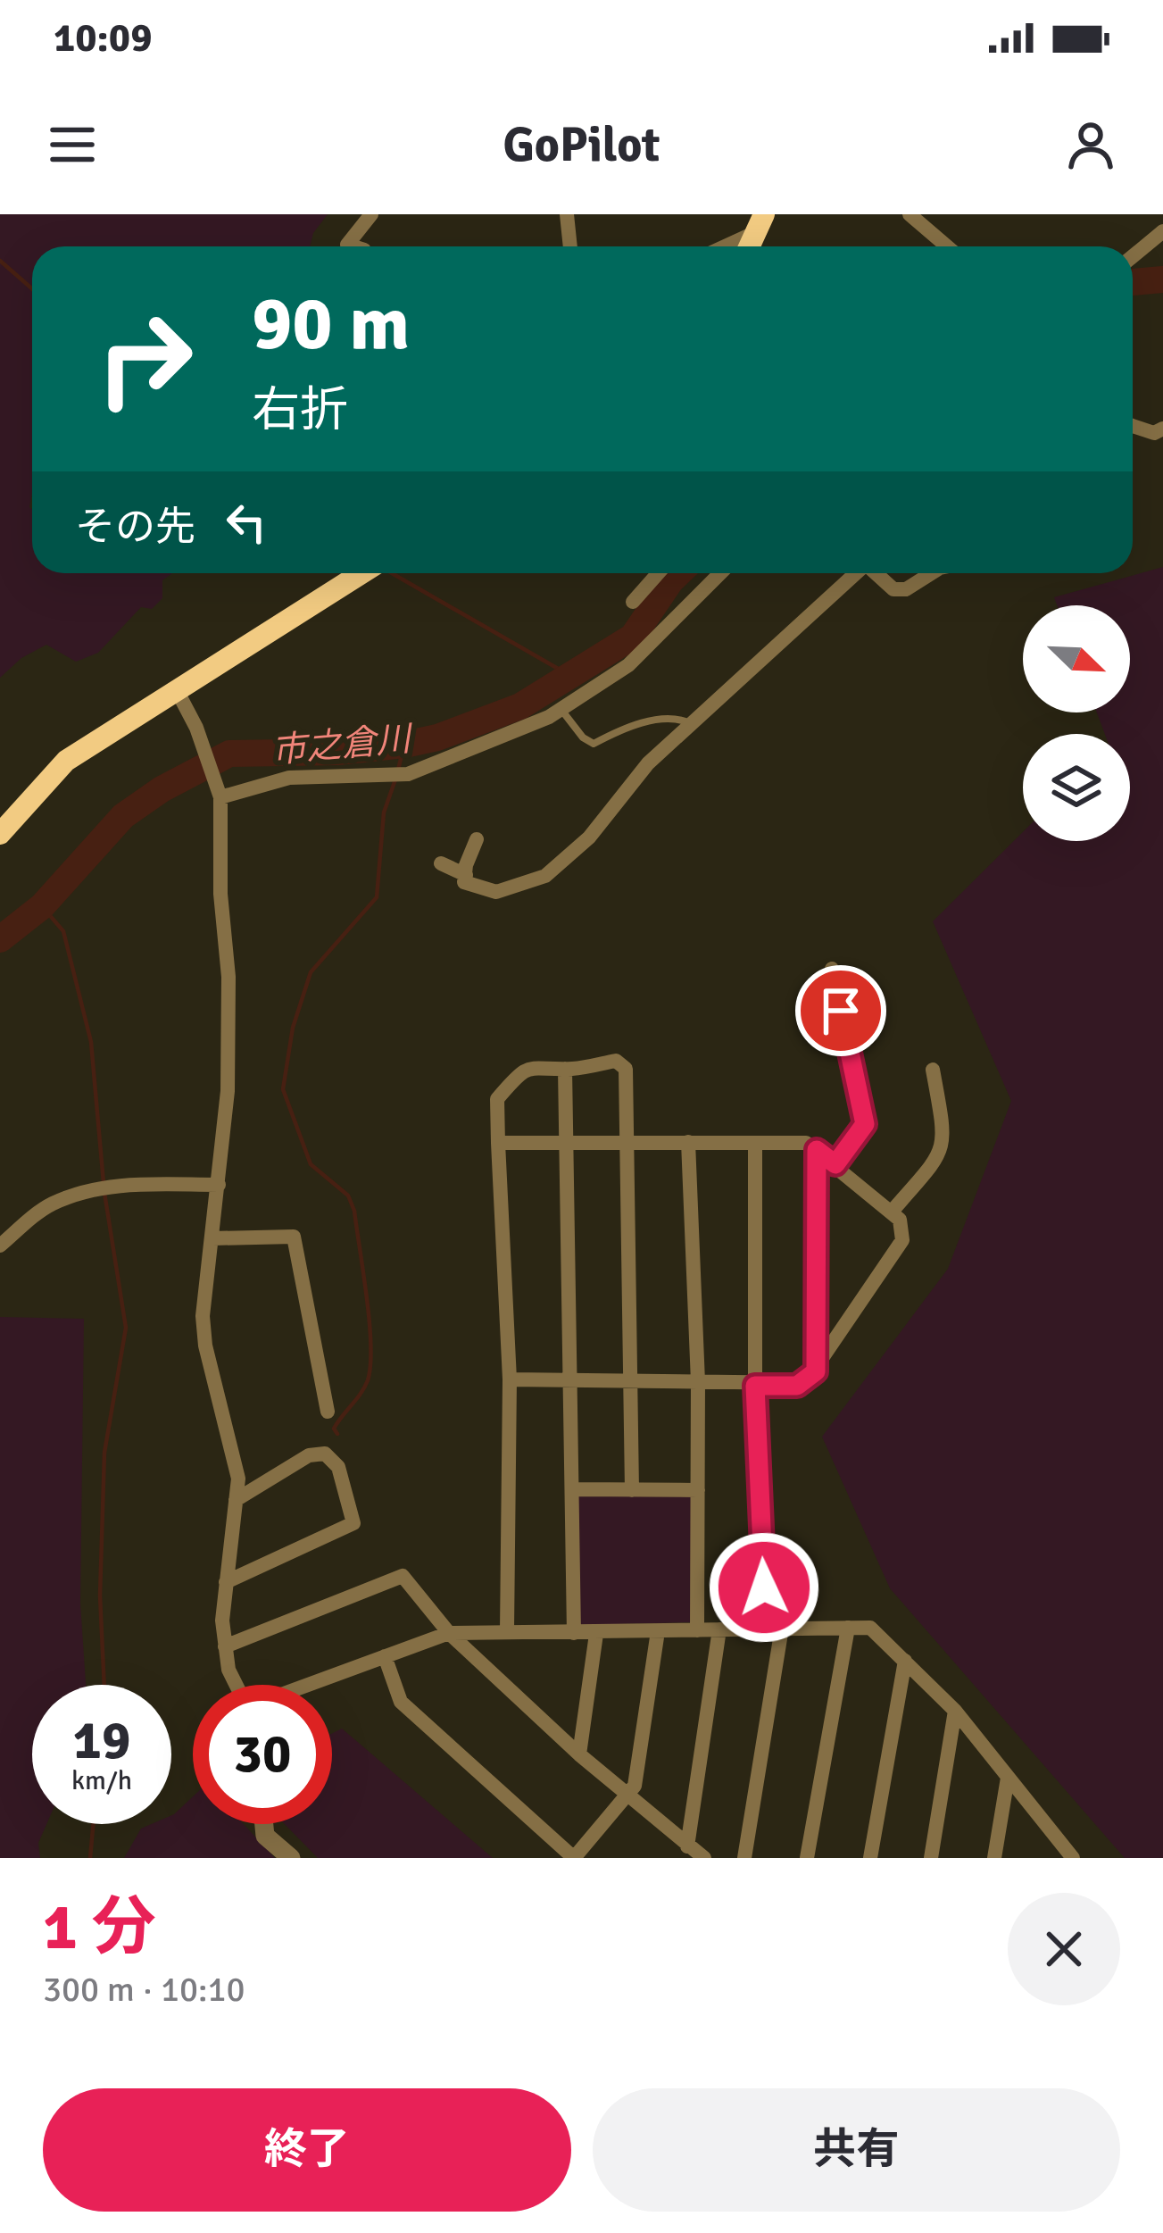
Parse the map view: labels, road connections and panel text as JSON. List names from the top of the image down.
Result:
{
  "water": ["市之倉川"],
  "north": "bottom right",
  "page": {
    "status": "10:09",
    "header": "GoPilot",
    "turn": ["90 m", "右折"],
    "then": "その先",
    "speed": "19 km/h",
    "limit": "30",
    "heading": ["1 分", "300 m · 10:10"],
    "buttons": ["終了", "共有"]
  }
}
